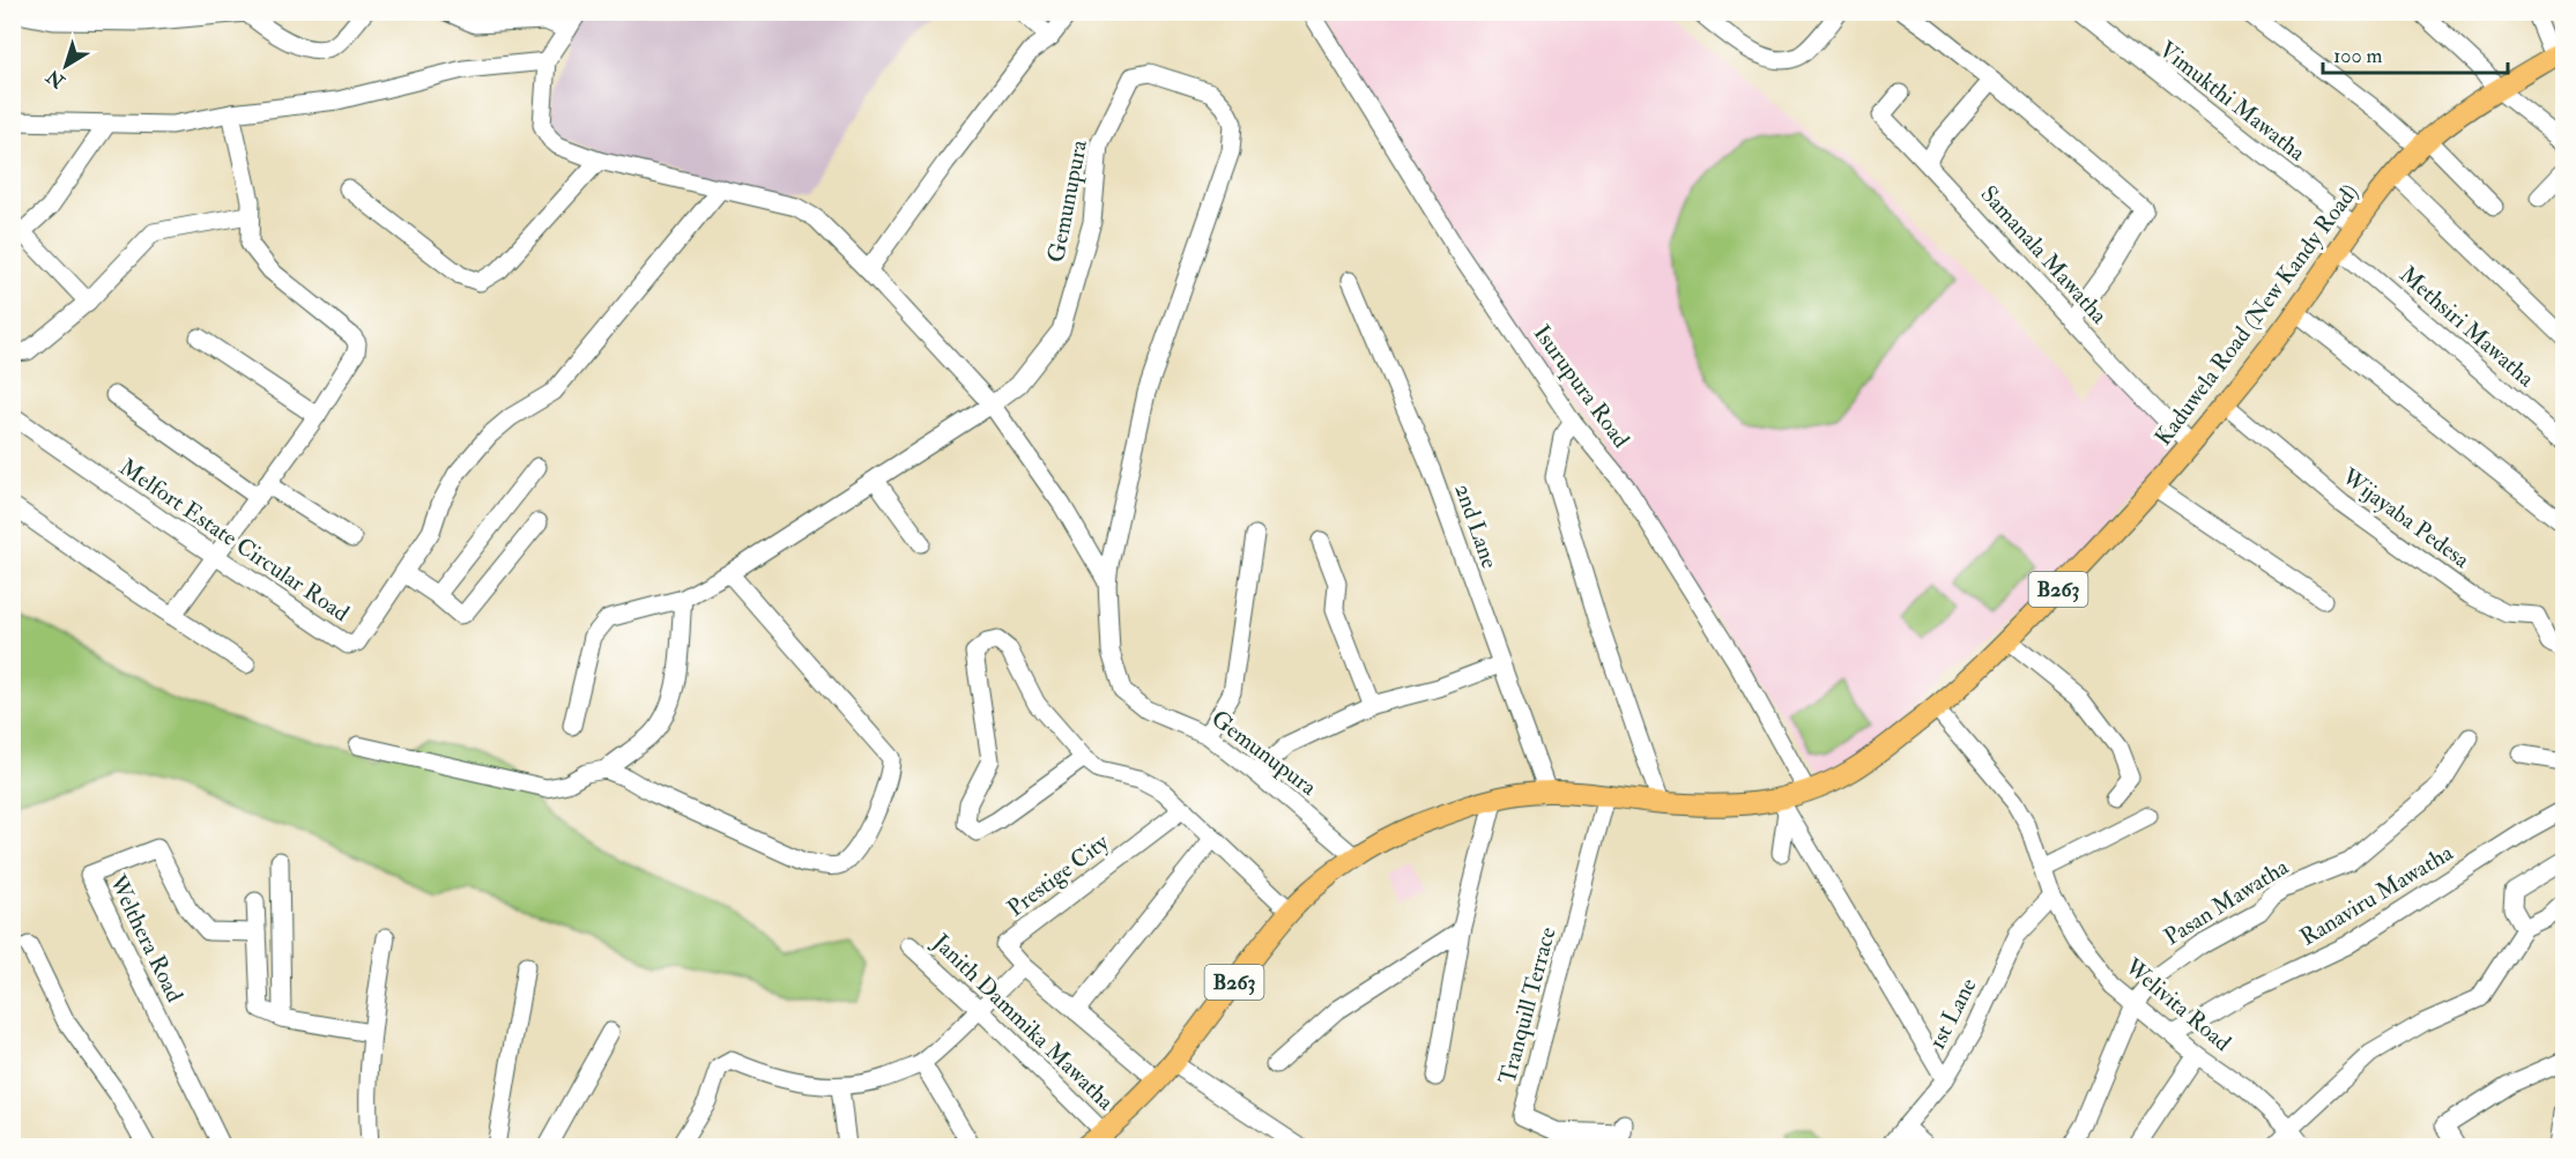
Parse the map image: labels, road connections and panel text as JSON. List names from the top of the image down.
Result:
{
  "streets": {
    "main road": ["Kaduwela Road (New Kandy Road)", "B263"],
    "street": [
      "Vimukthi Mawatha",
      "Gemunupura",
      "Samanala Mawatha",
      "Methsiri Mawatha",
      "Isurupura Road",
      "Wijayaba Pedesa",
      "2nd Lane",
      "Melfort Estate Circular Road",
      "Prestige City",
      "Ranaviru Mawatha",
      "Pasan Mawatha",
      "Welthera Road",
      "Welivita Road",
      "Tranquill Terrace",
      "1st Lane",
      "Janith Dammika Mawatha"
    ]
  },
  "crossings": [
    ["Vimukthi Mawatha", "Kaduwela Road (New Kandy Road)"],
    ["Gemunupura", "Kaduwela Road (New Kandy Road)"],
    ["Samanala Mawatha", "Kaduwela Road (New Kandy Road)"],
    ["Kaduwela Road (New Kandy Road)", "Methsiri Mawatha"],
    ["Kaduwela Road (New Kandy Road)", "Isurupura Road"],
    ["Kaduwela Road (New Kandy Road)", "Wijayaba Pedesa"],
    ["Kaduwela Road (New Kandy Road)", "2nd Lane"],
    ["Kaduwela Road (New Kandy Road)", "Prestige City"],
    ["Kaduwela Road (New Kandy Road)", "Welivita Road"],
    ["Kaduwela Road (New Kandy Road)", "Tranquill Terrace"],
    ["Kaduwela Road (New Kandy Road)", "Janith Dammika Mawatha"],
    ["Ranaviru Mawatha", "Welivita Road"],
    ["Pasan Mawatha", "Welivita Road"],
    ["Welivita Road", "1st Lane"]
  ],
  "scale_bar": "100 m",
  "north": "bottom left"
}
